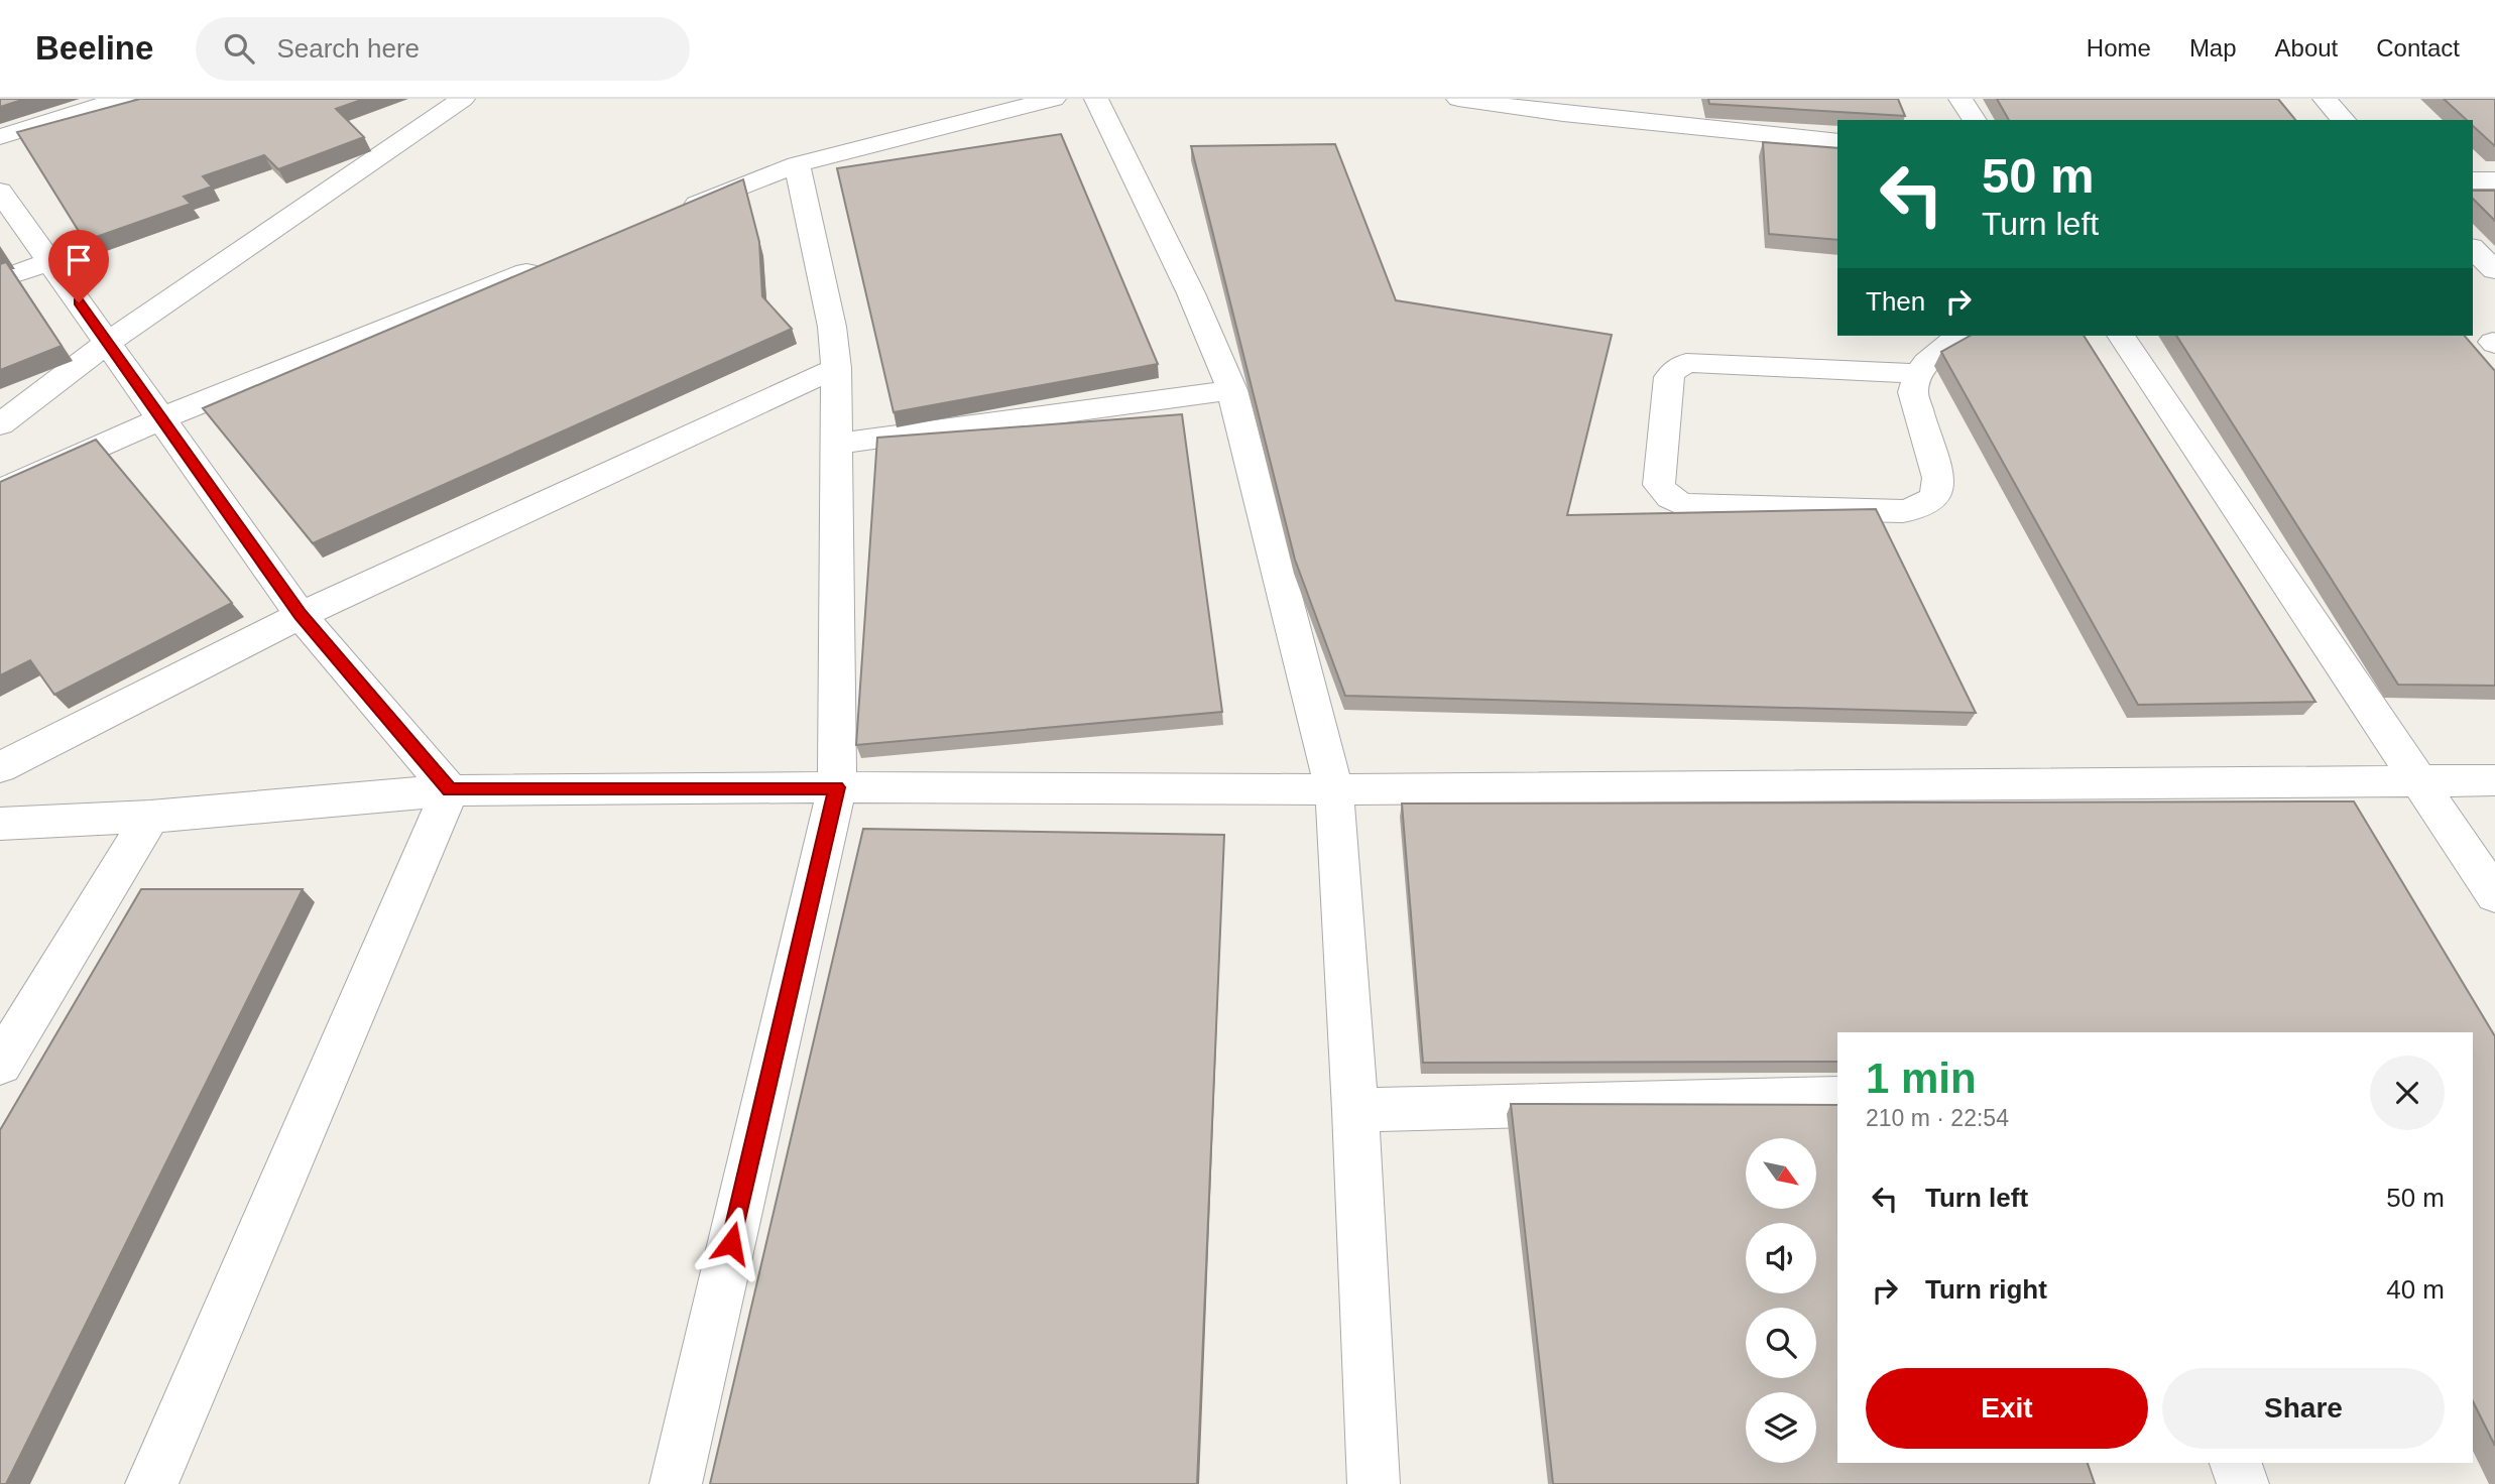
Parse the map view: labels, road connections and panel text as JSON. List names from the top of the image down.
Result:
{
  "north": "bottom right",
  "page": {
    "header": "Beeline",
    "search": "Search here",
    "nav": [
      "Home",
      "Map",
      "About",
      "Contact"
    ],
    "turn": ["50 m", "Turn left"],
    "then": "Then",
    "heading": ["1 min", "210 m · 22:54"],
    "list": [
      {
        "name": "Turn left",
        "value": "50 m"
      },
      {
        "name": "Turn right",
        "value": "40 m"
      }
    ],
    "buttons": ["Exit", "Share"]
  }
}
